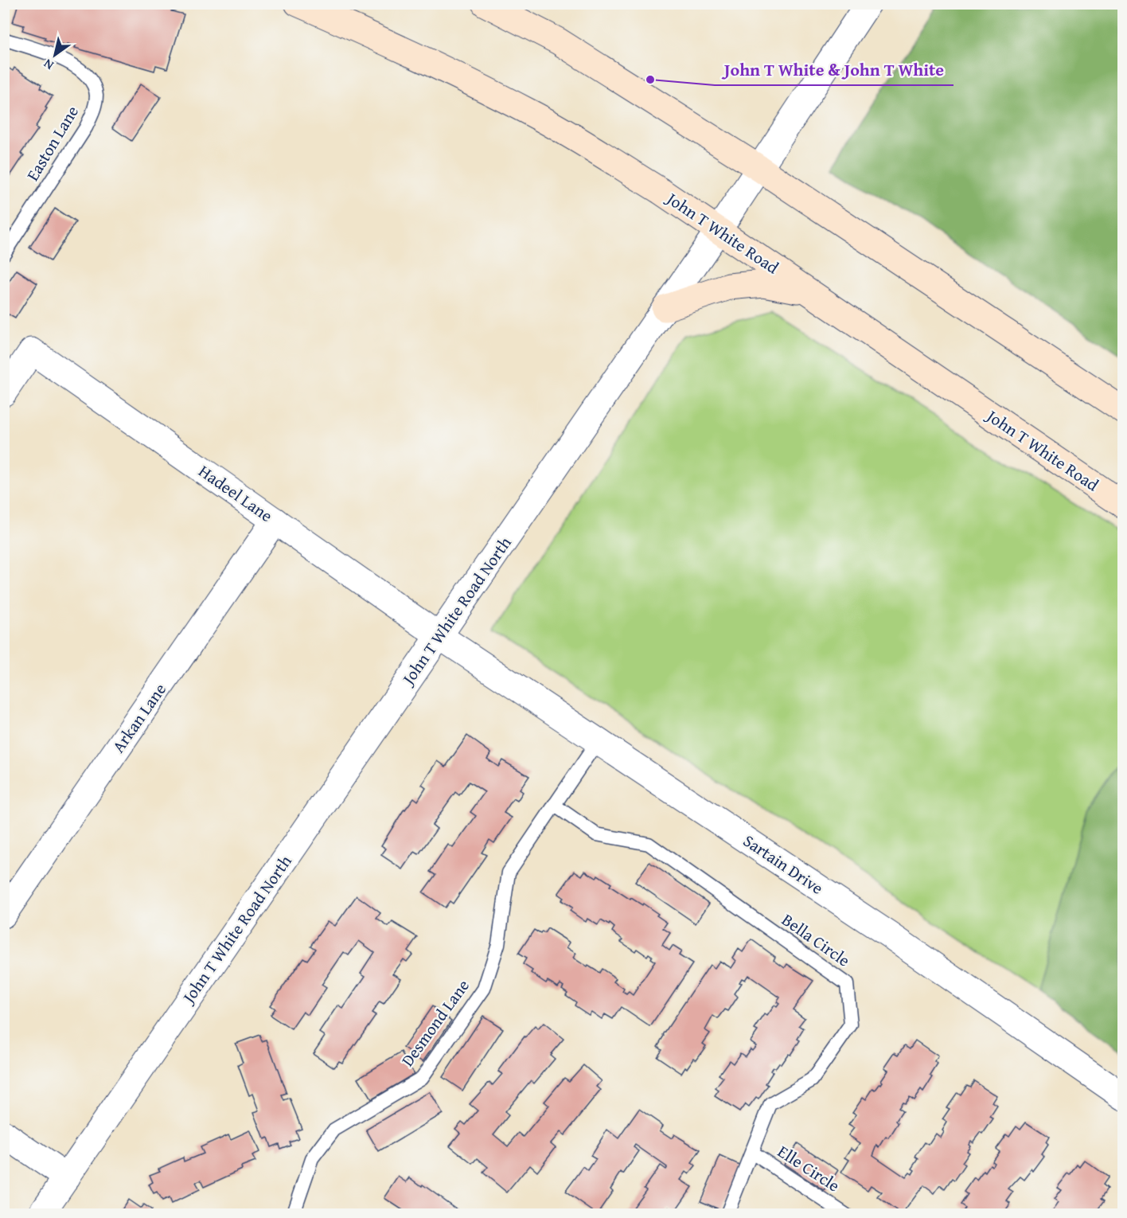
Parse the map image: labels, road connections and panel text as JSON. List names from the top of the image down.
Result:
{
  "streets": {
    "main road": ["John T White Road"],
    "street": [
      "Hadeel Lane",
      "John T White Road North",
      "Arkan Lane",
      "Sartain Drive"
    ],
    "lane": [
      "Easton Lane",
      "Bella Circle",
      "Desmond Lane",
      "Elle Circle"
    ]
  },
  "crossings": [
    ["John T White Road", "John T White Road North"],
    ["Hadeel Lane", "John T White Road North"],
    ["Hadeel Lane", "Arkan Lane"],
    ["Hadeel Lane", "Sartain Drive"],
    ["John T White Road North", "Sartain Drive"],
    ["Sartain Drive", "Desmond Lane"],
    ["Bella Circle", "Desmond Lane"],
    ["Bella Circle", "Elle Circle"]
  ],
  "places": ["John T White & John T White"],
  "north": "bottom left"
}
